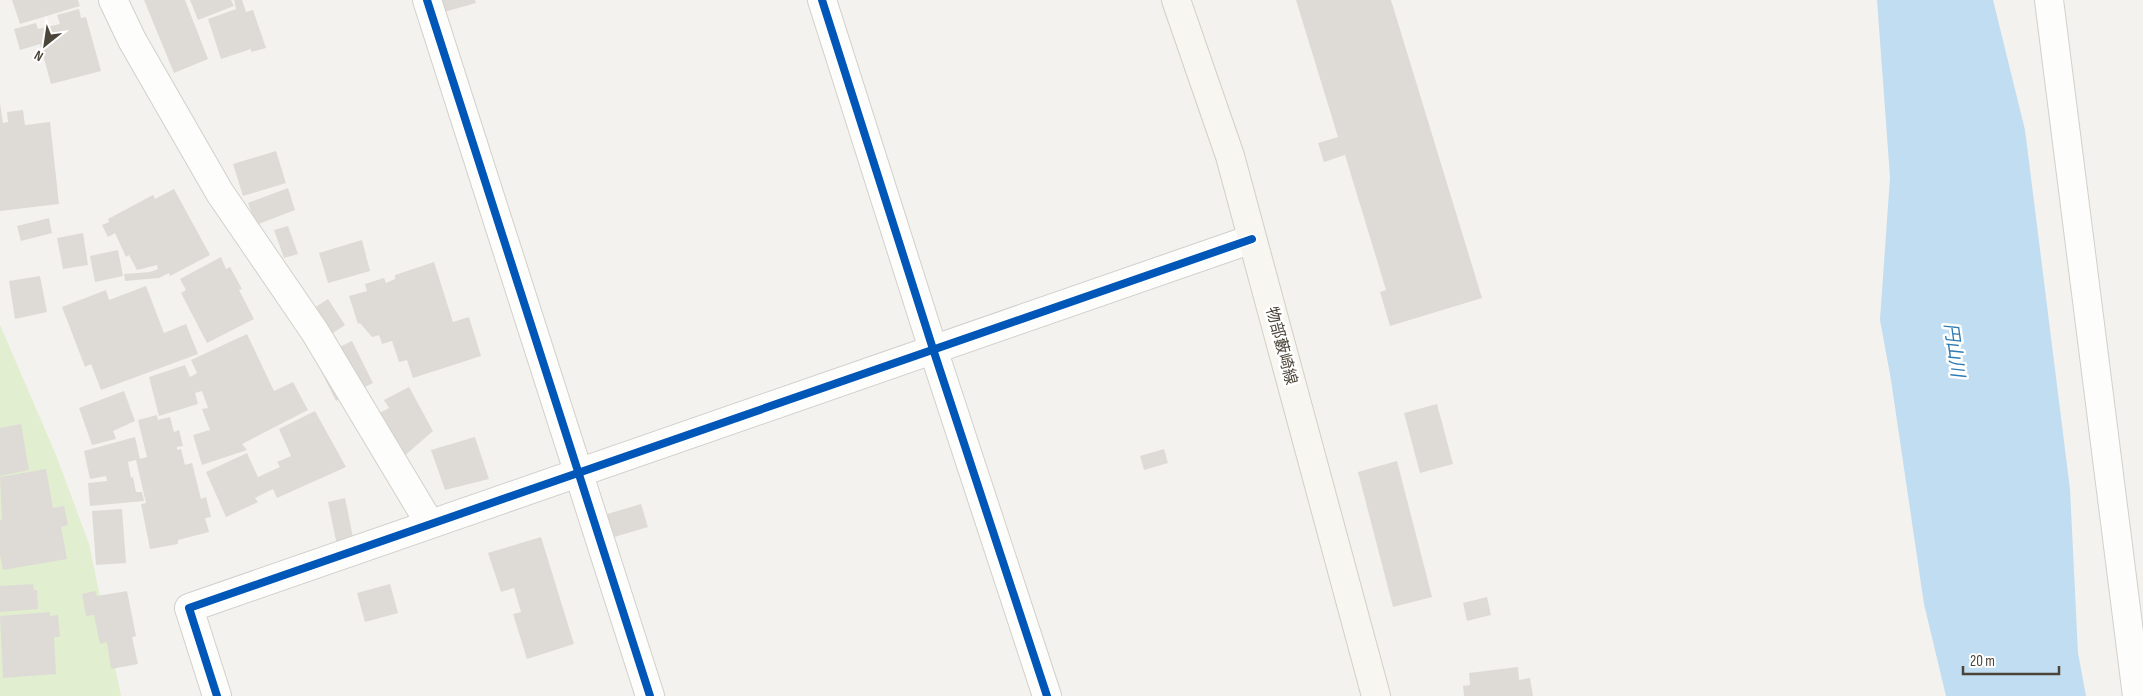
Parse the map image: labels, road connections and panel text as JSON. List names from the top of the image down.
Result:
{
  "streets": {
    "main road": ["物部藪崎線"]
  },
  "water": ["円山川"],
  "scale_bar": "20 m",
  "north": "bottom left"
}
